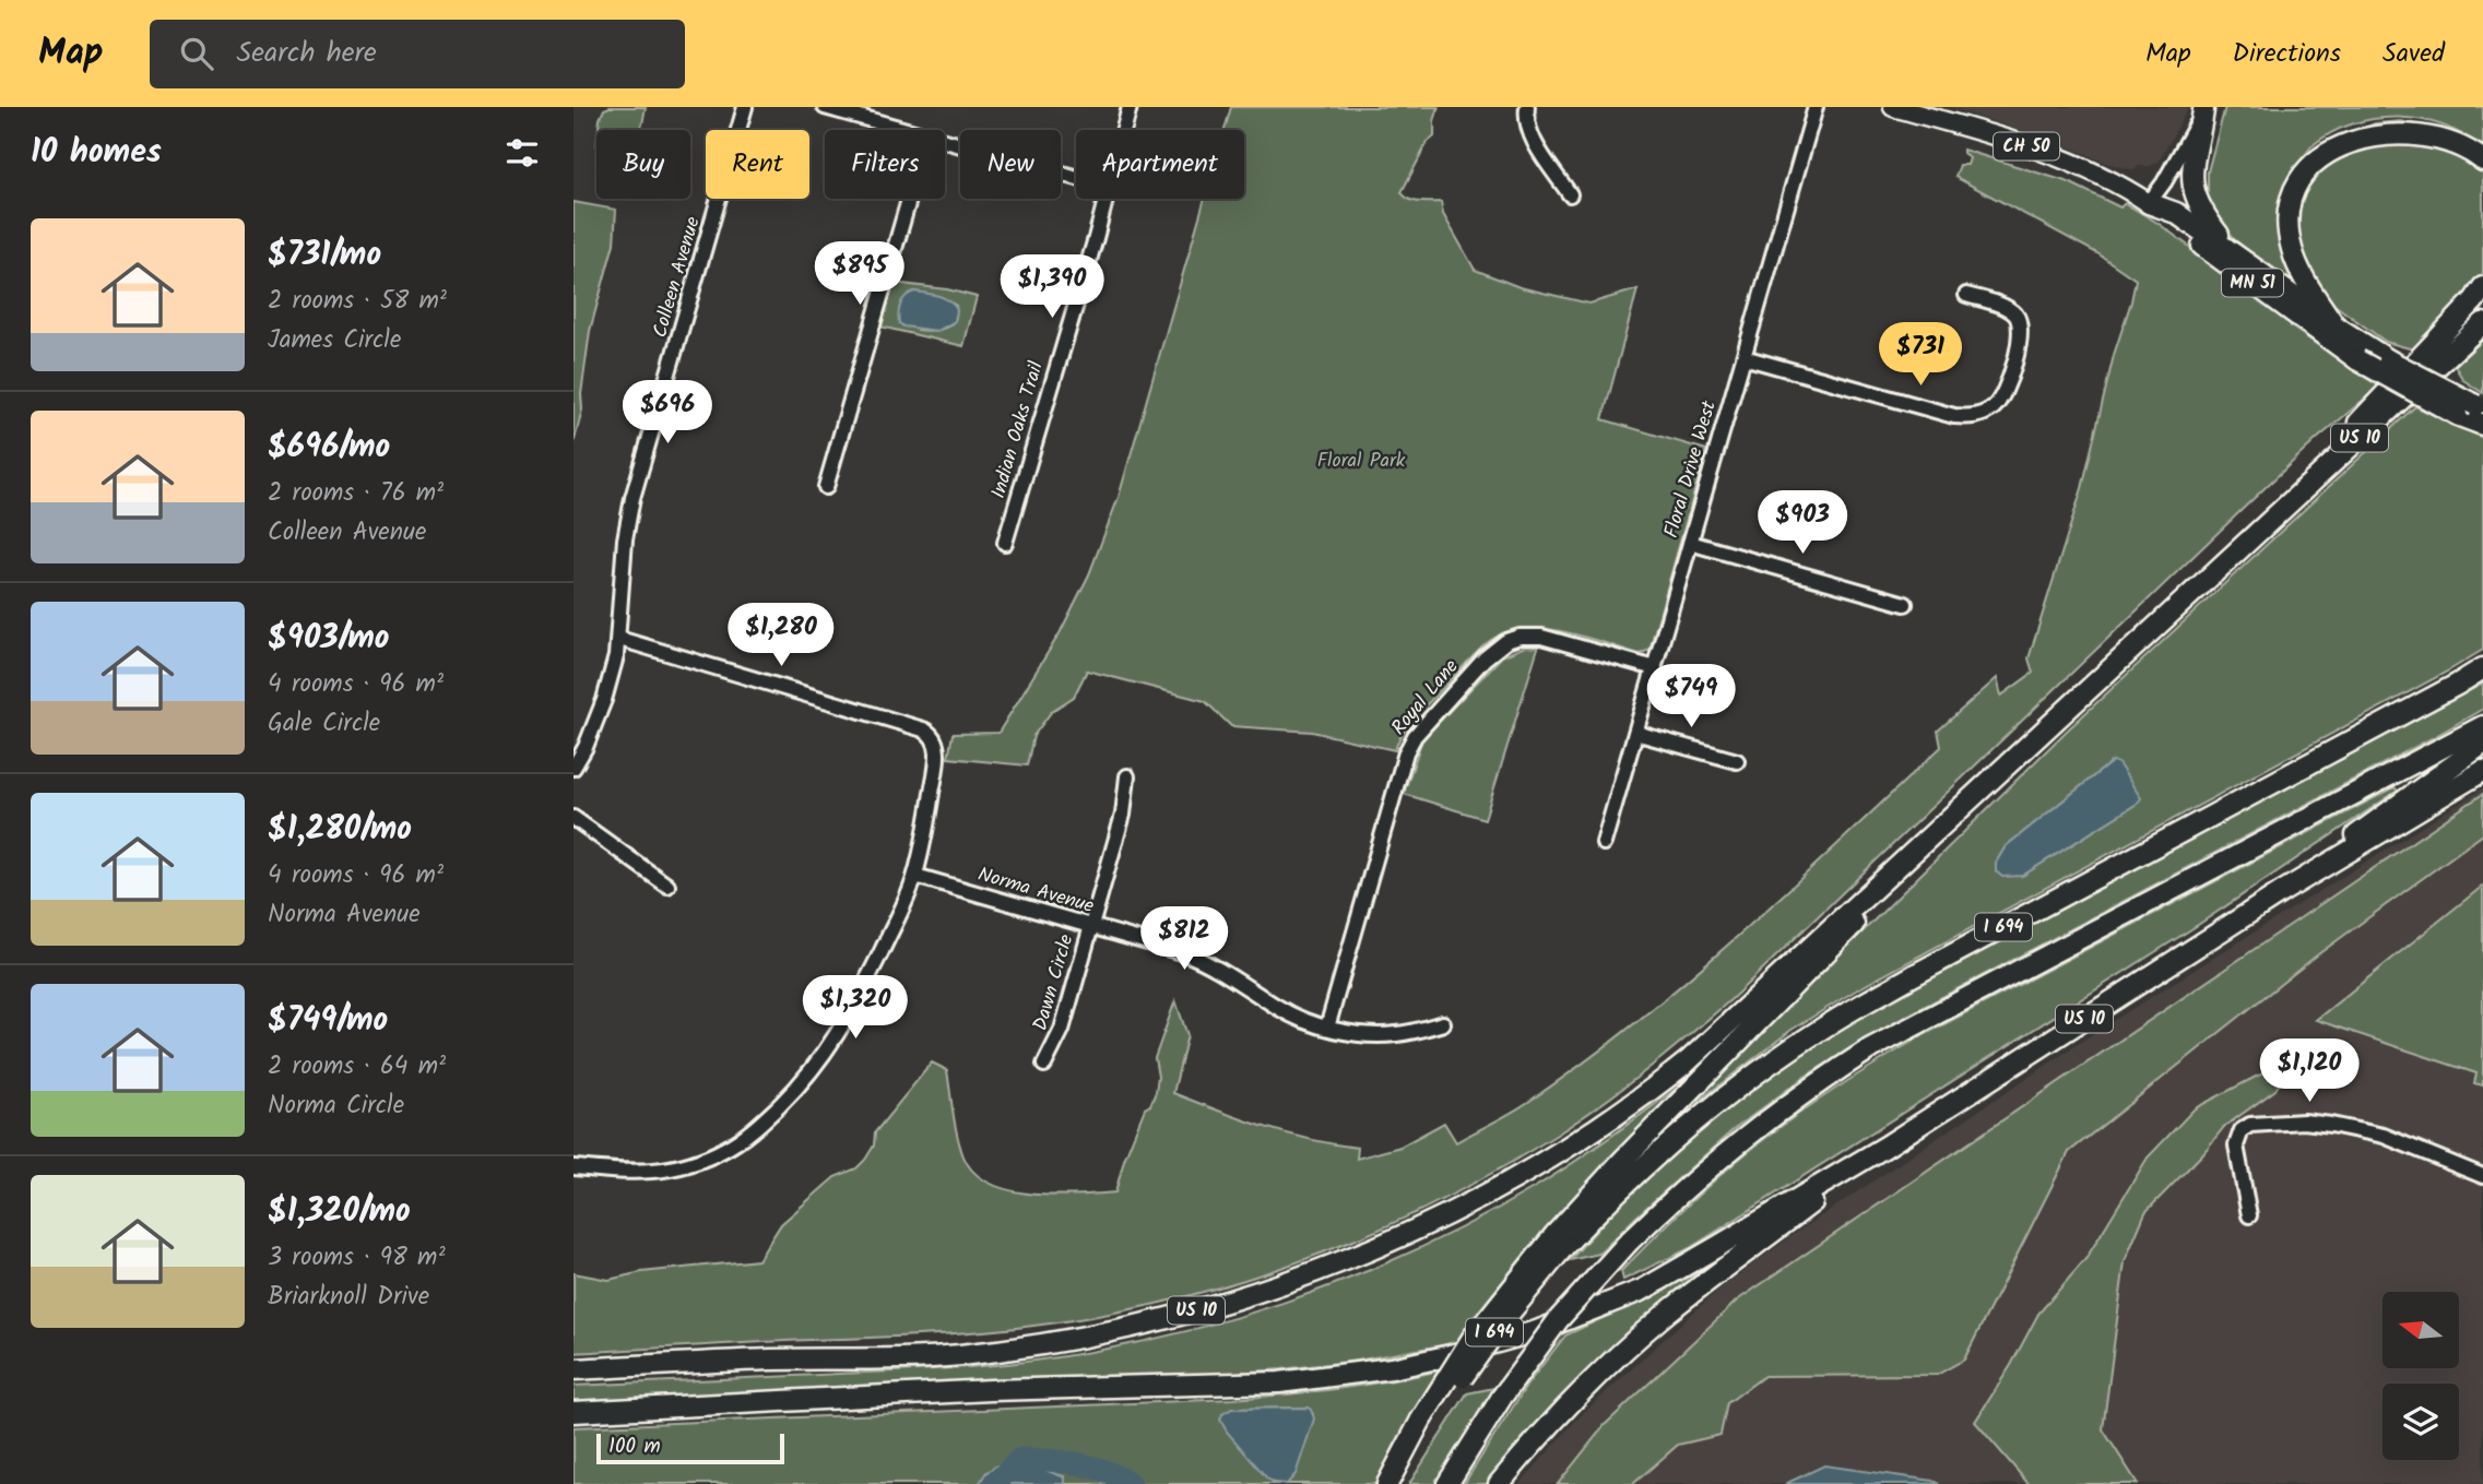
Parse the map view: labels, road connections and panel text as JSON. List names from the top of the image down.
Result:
{
  "streets": {
    "highway": ["MN 51", "US 10", "I 694"],
    "main road": ["CH 50"],
    "street": [
      "Colleen Avenue",
      "Indian Oaks Trail",
      "Floral Drive West",
      "Royal Lane",
      "Norma Avenue",
      "Dawn Circle"
    ]
  },
  "crossings": [
    ["CH 50", "MN 51"],
    ["Floral Drive West", "Royal Lane"],
    ["Royal Lane", "Norma Avenue"],
    ["Norma Avenue", "Dawn Circle"]
  ],
  "parks": ["Floral Park"],
  "scale_bar": "100 m",
  "north": "left",
  "page": {
    "header": "Map",
    "search": "Search here",
    "nav": ["Map", "Directions", "Saved"],
    "heading": "10 homes",
    "chip": [
      "Buy",
      "Rent",
      "Filters",
      "New",
      "Apartment"
    ],
    "list": [
      {
        "name": "$731/mo",
        "note": "2 rooms · 58 m² · James Circle"
      },
      {
        "name": "$696/mo",
        "note": "2 rooms · 76 m² · Colleen Avenue"
      },
      {
        "name": "$903/mo",
        "note": "4 rooms · 96 m² · Gale Circle"
      },
      {
        "name": "$1,280/mo",
        "note": "4 rooms · 96 m² · Norma Avenue"
      },
      {
        "name": "$749/mo",
        "note": "2 rooms · 64 m² · Norma Circle"
      },
      {
        "name": "$1,320/mo",
        "note": "3 rooms · 98 m² · Briarknoll Drive"
      }
    ],
    "price": [
      "$895",
      "$1,390",
      "$731",
      "$696",
      "$903",
      "$1,280",
      "$749",
      "$812",
      "$1,320",
      "$1,120"
    ],
    "scale": "100 m"
  }
}
